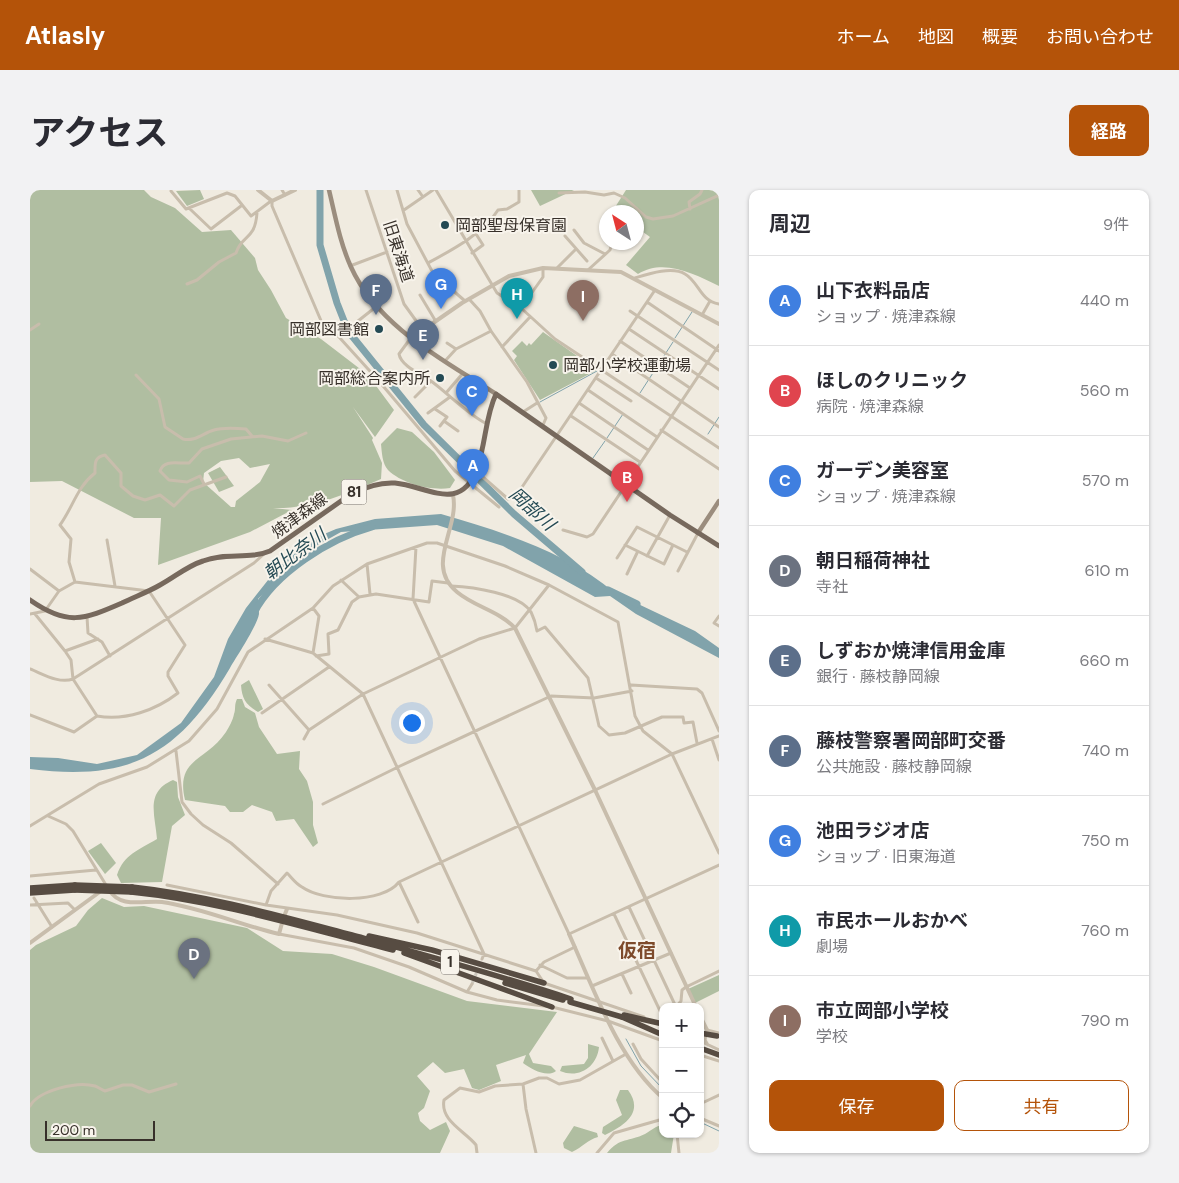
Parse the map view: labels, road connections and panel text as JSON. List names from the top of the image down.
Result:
{
  "streets": {
    "highway": ["1"],
    "main road": ["81", "焼津森線"],
    "street": ["旧東海道"]
  },
  "districts": ["仮宿"],
  "water": ["岡部川", "朝比奈川"],
  "places": [
    "岡部聖母保育園",
    "岡部図書館",
    "岡部小学校運動場",
    "岡部総合案内所"
  ],
  "scale_bar": "200 m",
  "north": "top left",
  "page": {
    "header": "Atlasly",
    "nav": [
      "ホーム",
      "地図",
      "概要",
      "お問い合わせ"
    ],
    "title": "アクセス",
    "buttons": [
      "経路",
      ["保存", "共有"]
    ],
    "heading": ["周辺", "9件"],
    "list": [
      {
        "mark": "A",
        "name": "山下衣料品店",
        "note": "ショップ · 焼津森線",
        "value": "440 m"
      },
      {
        "mark": "B",
        "name": "ほしのクリニック",
        "note": "病院 · 焼津森線",
        "value": "560 m"
      },
      {
        "mark": "C",
        "name": "ガーデン美容室",
        "note": "ショップ · 焼津森線",
        "value": "570 m"
      },
      {
        "mark": "D",
        "name": "朝日稲荷神社",
        "note": "寺社",
        "value": "610 m"
      },
      {
        "mark": "E",
        "name": "しずおか焼津信用金庫",
        "note": "銀行 · 藤枝静岡線",
        "value": "660 m"
      },
      {
        "mark": "F",
        "name": "藤枝警察署岡部町交番",
        "note": "公共施設 · 藤枝静岡線",
        "value": "740 m"
      },
      {
        "mark": "G",
        "name": "池田ラジオ店",
        "note": "ショップ · 旧東海道",
        "value": "750 m"
      },
      {
        "mark": "H",
        "name": "市民ホールおかべ",
        "note": "劇場",
        "value": "760 m"
      },
      {
        "mark": "I",
        "name": "市立岡部小学校",
        "note": "学校",
        "value": "790 m"
      }
    ],
    "pins": [
      "G",
      "F",
      "H",
      "I",
      "E",
      "C",
      "A",
      "B",
      "D"
    ],
    "map_buttons": ["+", "−"],
    "scale": "200 m"
  }
}
